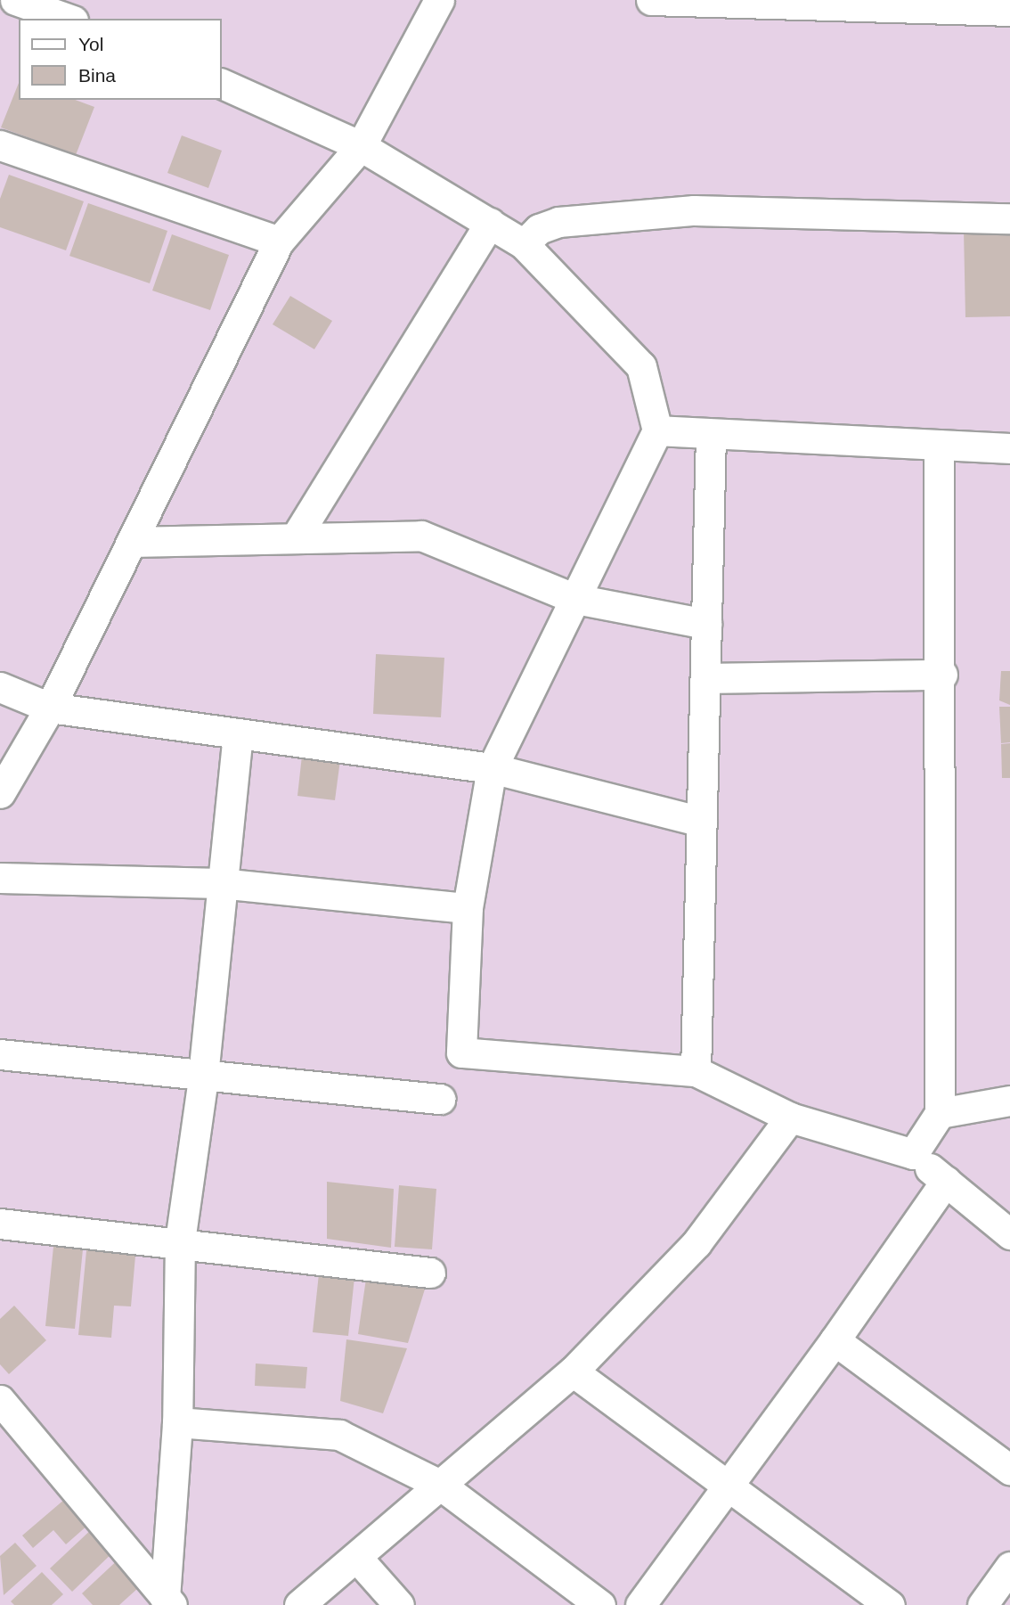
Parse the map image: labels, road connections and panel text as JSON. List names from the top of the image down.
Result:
{
  "legend": ["Yol", "Bina"]
}
